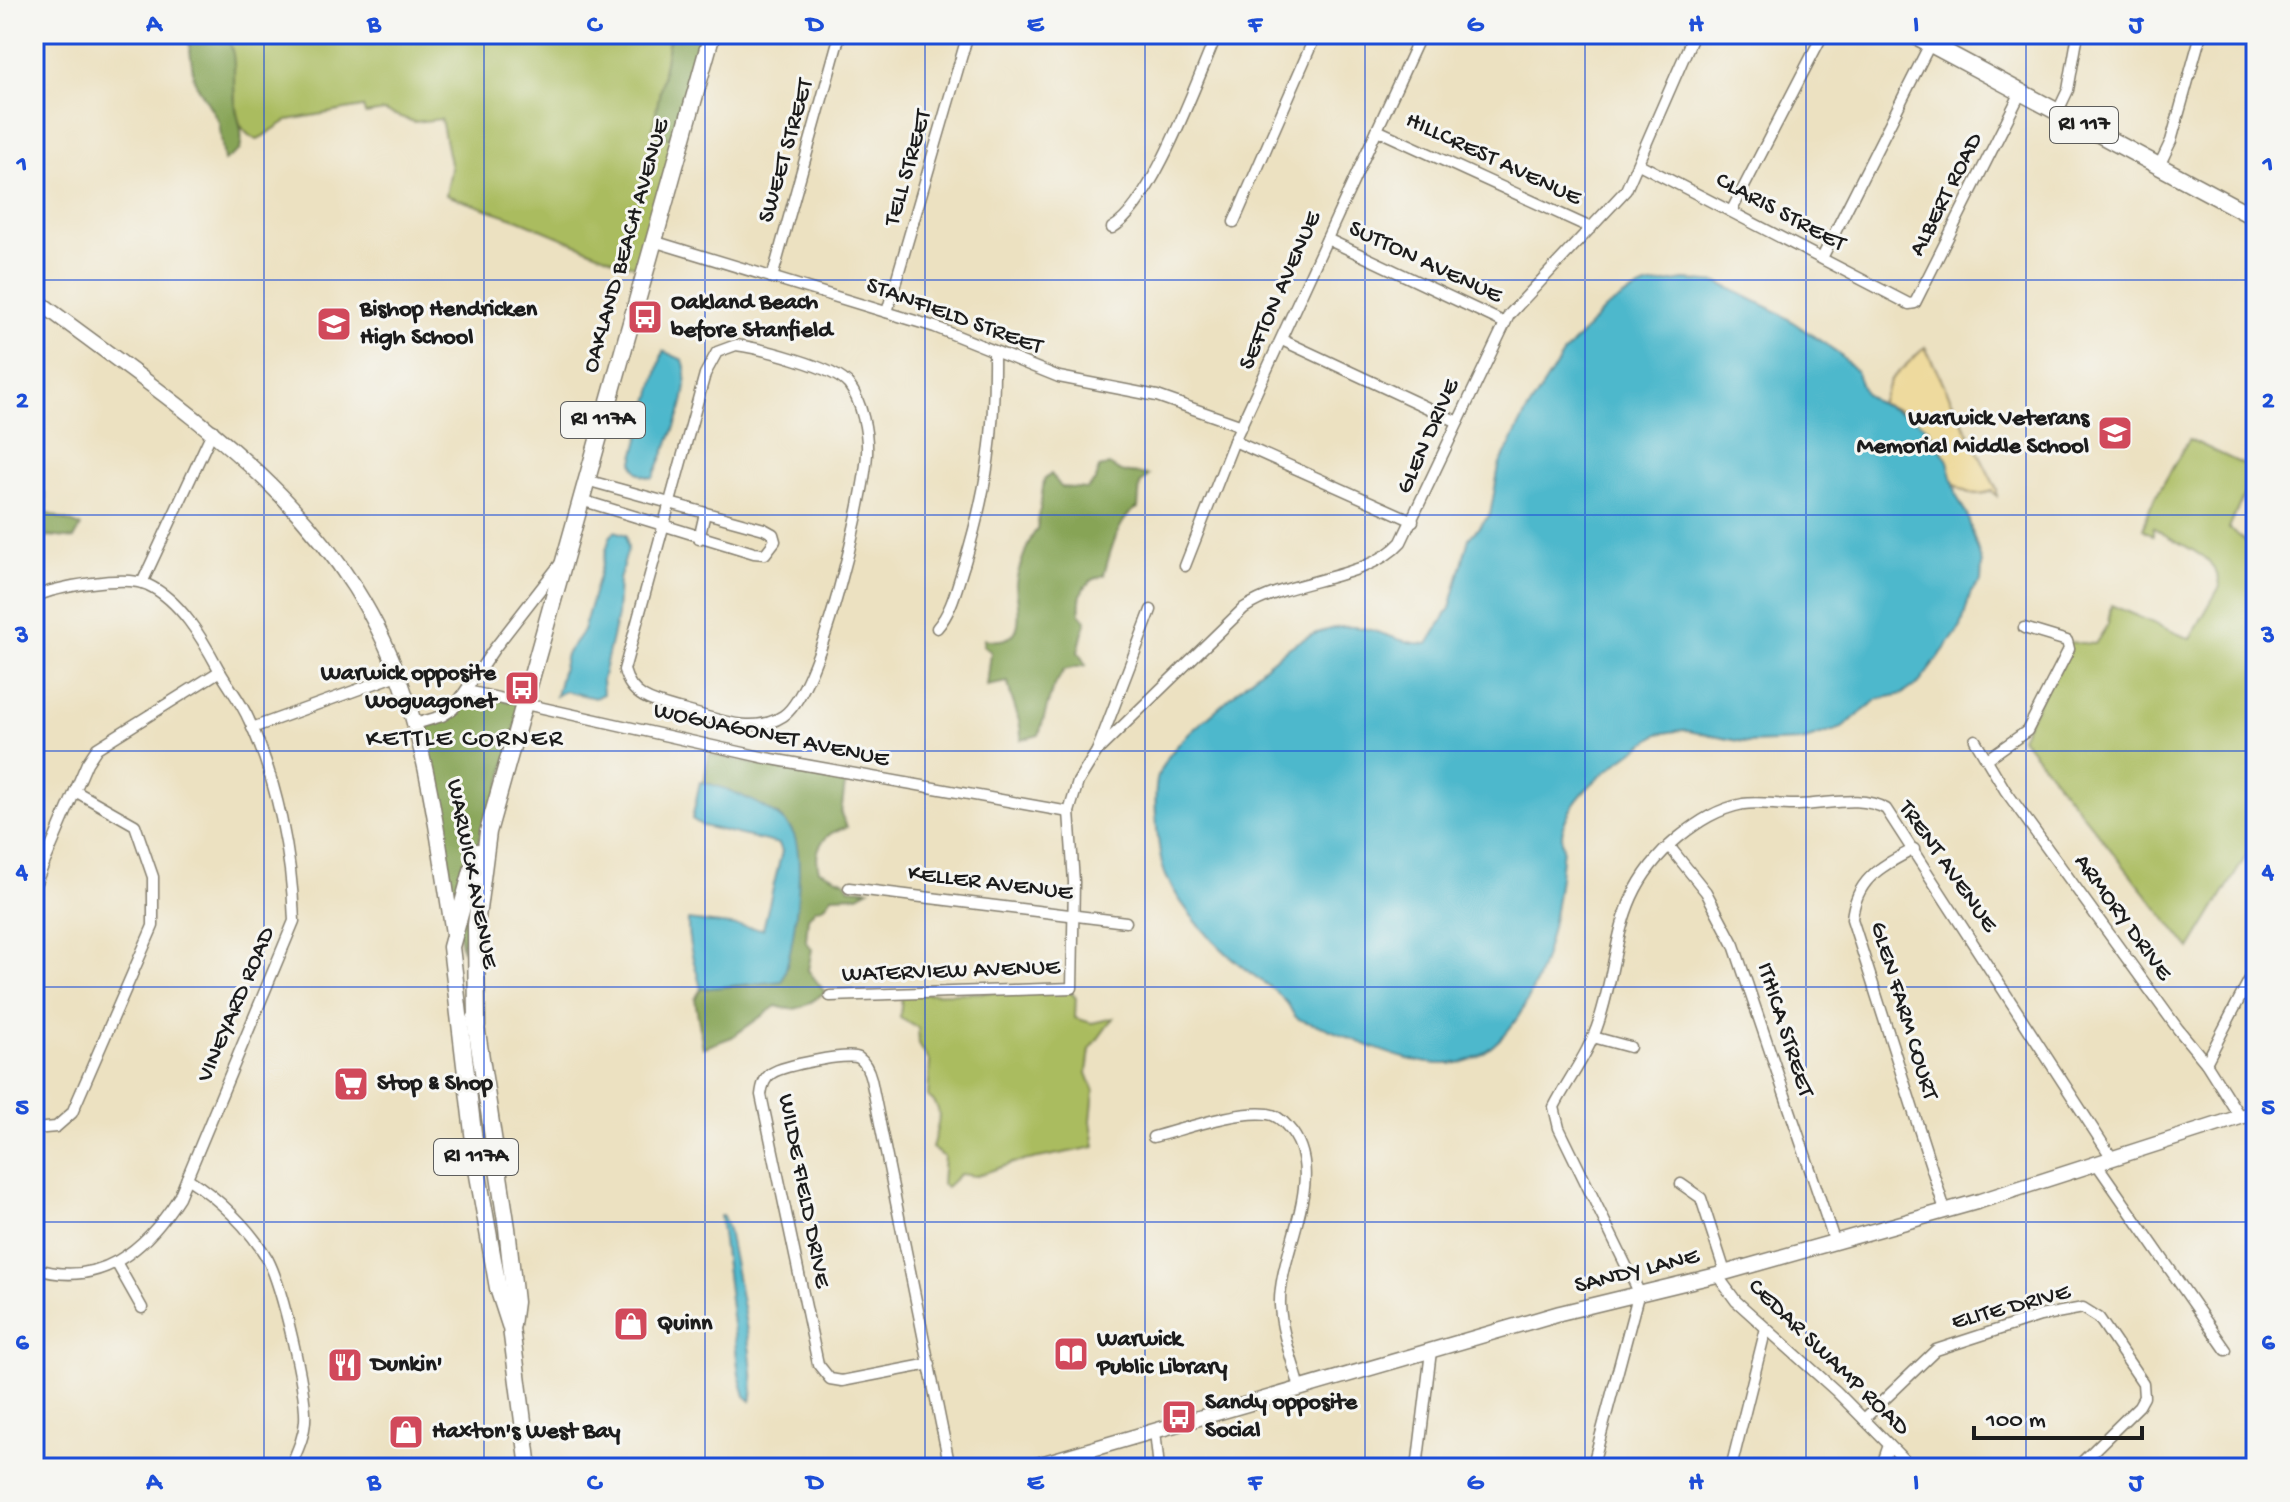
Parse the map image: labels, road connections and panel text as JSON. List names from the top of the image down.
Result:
{
  "streets": {
    "main road": [
      "RI 117",
      "OAKLAND BEACH AVENUE",
      "RI 117A",
      "WARWICK AVENUE",
      "SANDY LANE"
    ],
    "street": [
      "SWEET STREET",
      "HILLCREST AVENUE",
      "TELL STREET",
      "ALBERT ROAD",
      "CLARIS STREET",
      "SUTTON AVENUE",
      "SEFTON AVENUE",
      "STANFIELD STREET",
      "GLEN DRIVE",
      "WOGUAGONET AVENUE",
      "TRENT AVENUE",
      "KELLER AVENUE",
      "ARMORY DRIVE",
      "WATERVIEW AVENUE",
      "VINEYARD ROAD",
      "GLEN FARM COURT",
      "ITHICA STREET",
      "WILDE FIELD DRIVE",
      "ELITE DRIVE",
      "CEDAR SWAMP ROAD"
    ]
  },
  "crossings": [
    ["RI 117", "ALBERT ROAD"],
    ["SWEET STREET", "STANFIELD STREET"],
    ["HILLCREST AVENUE", "SEFTON AVENUE"],
    ["HILLCREST AVENUE", "GLEN DRIVE"],
    ["TELL STREET", "STANFIELD STREET"],
    ["ALBERT ROAD", "CLARIS STREET"],
    ["CLARIS STREET", "GLEN DRIVE"],
    ["OAKLAND BEACH AVENUE", "STANFIELD STREET"],
    ["OAKLAND BEACH AVENUE", "WOGUAGONET AVENUE"],
    ["OAKLAND BEACH AVENUE", "WARWICK AVENUE"],
    ["SUTTON AVENUE", "SEFTON AVENUE"],
    ["SUTTON AVENUE", "GLEN DRIVE"],
    ["SEFTON AVENUE", "STANFIELD STREET"],
    ["TRENT AVENUE", "GLEN FARM COURT"],
    ["TRENT AVENUE", "ITHICA STREET"],
    ["TRENT AVENUE", "SANDY LANE"],
    ["KELLER AVENUE", "WATERVIEW AVENUE"],
    ["ARMORY DRIVE", "SANDY LANE"],
    ["GLEN FARM COURT", "SANDY LANE"],
    ["ITHICA STREET", "SANDY LANE"],
    ["SANDY LANE", "CEDAR SWAMP ROAD"],
    ["ELITE DRIVE", "CEDAR SWAMP ROAD"]
  ],
  "districts": ["KETTLE CORNER"],
  "places": {
    "bus stop": ["Oakland Beach before Stanfield", "Warwick opposite Woguagonet", "Sandy opposite Social"],
    "school or university": ["Bishop Hendricken High School", "Warwick Veterans Memorial Middle School"],
    "supermarket": ["Stop & Shop"],
    "shop": ["Quinn", "Haxton's West Bay"],
    "library": ["Warwick Public Library"],
    "restaurant": ["Dunkin'"]
  },
  "scale_bar": "100 m",
  "grid": {
    "columns": [
      "A",
      "B",
      "C",
      "D",
      "E",
      "F",
      "G",
      "H",
      "I",
      "J"
    ],
    "rows": [
      "1",
      "2",
      "3",
      "4",
      "5",
      "6"
    ]
  }
}
